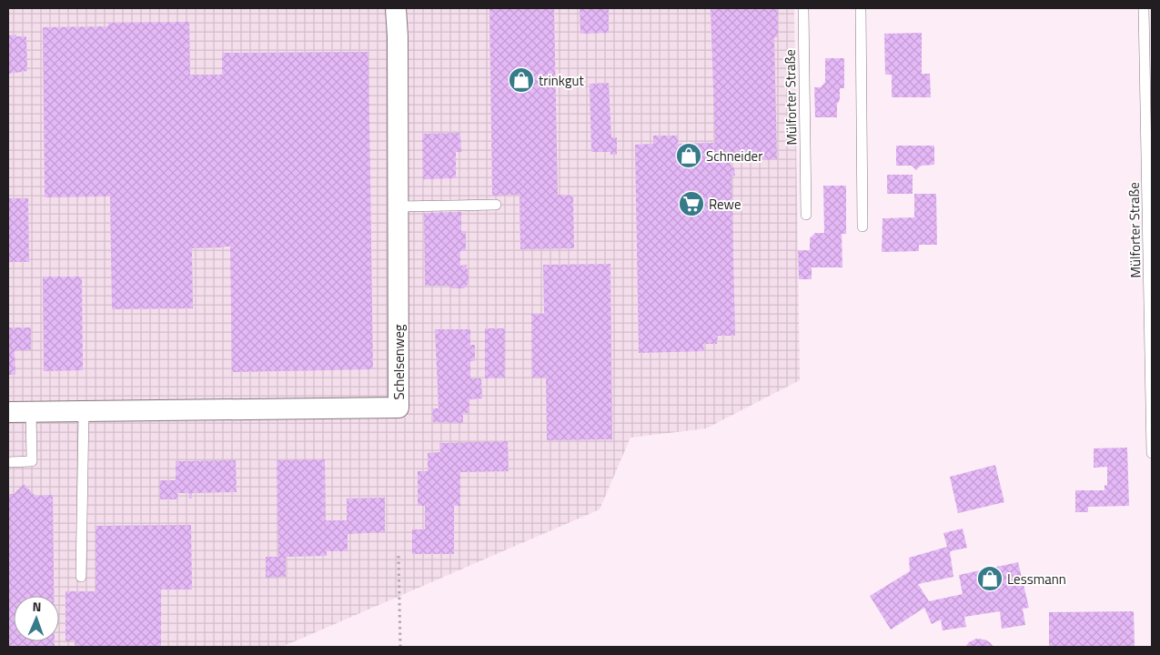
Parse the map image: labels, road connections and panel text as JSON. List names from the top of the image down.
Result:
{
  "streets": {
    "street": ["Schelsenweg"],
    "lane": ["Mülforter Straße"]
  },
  "places": {
    "shop": ["trinkgut", "Schneider", "Lessmann"],
    "supermarket": ["Rewe"]
  },
  "north": "top"
}
